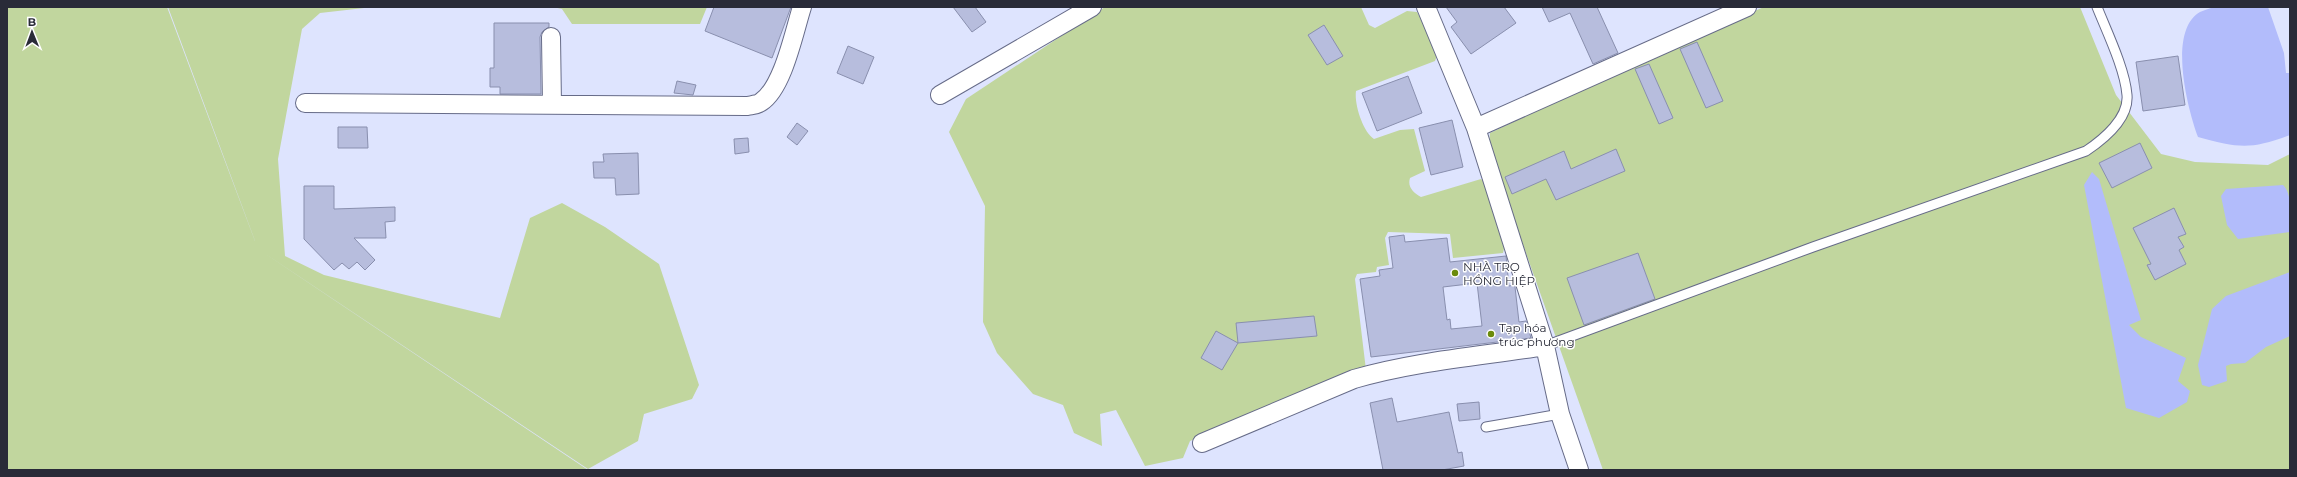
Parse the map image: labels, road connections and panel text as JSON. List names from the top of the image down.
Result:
{
  "places": ["NHÀ TRỌ HỒNG HIỆP", "Tạp hóa trúc phương"],
  "north": "top"
}
